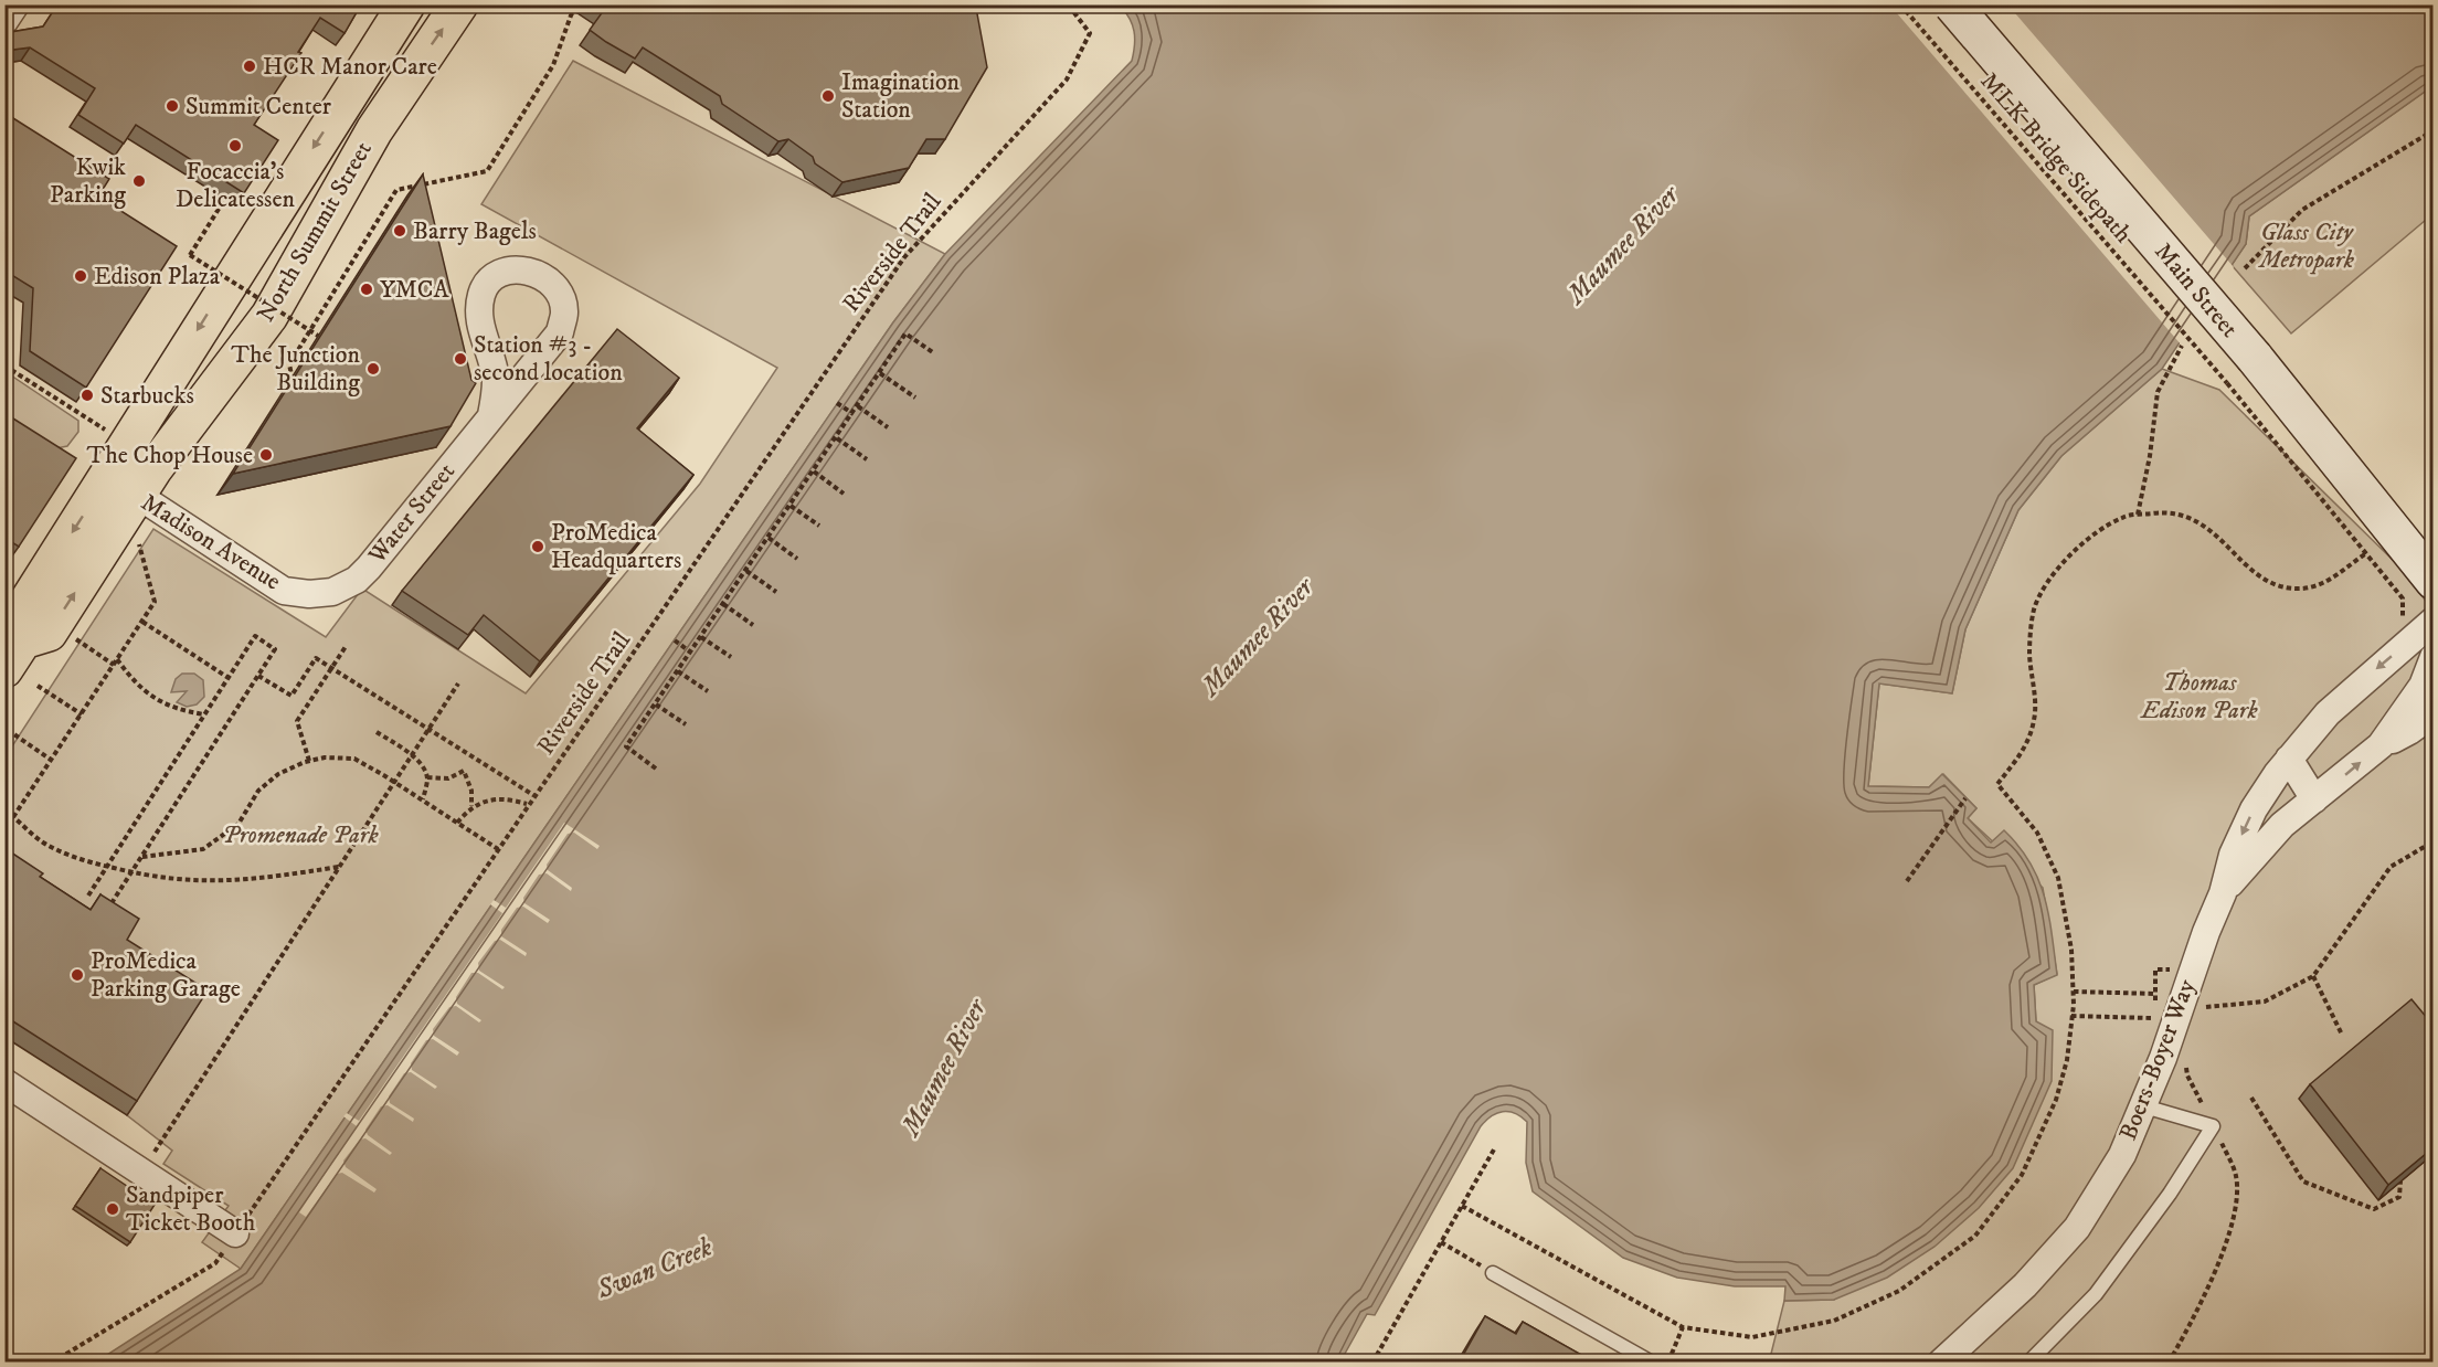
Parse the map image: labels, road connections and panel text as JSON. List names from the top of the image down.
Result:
{
  "streets": {
    "main road": ["North Summit Street", "Main Street"],
    "street": ["Water Street", "Madison Avenue", "Boers-Boyer Way"],
    "path": ["MLK Bridge Sidepath", "Riverside Trail"]
  },
  "crossings": [
    ["North Summit Street", "Madison Avenue"],
    ["Water Street", "Madison Avenue"]
  ],
  "water": ["Maumee River", "Swan Creek"],
  "parks": ["Glass City Metropark", "Thomas Edison Park", "Promenade Park"],
  "places": [
    "HCR Manor Care",
    "Imagination Station",
    "Summit Center",
    "Focaccia's Delicatessen",
    "Kwik Parking",
    "Barry Bagels",
    "Edison Plaza",
    "YMCA",
    "Station #3 - second location",
    "The Junction Building",
    "Starbucks",
    "The Chop House",
    "ProMedica Headquarters",
    "ProMedica Parking Garage",
    "Sandpiper Ticket Booth"
  ]
}
